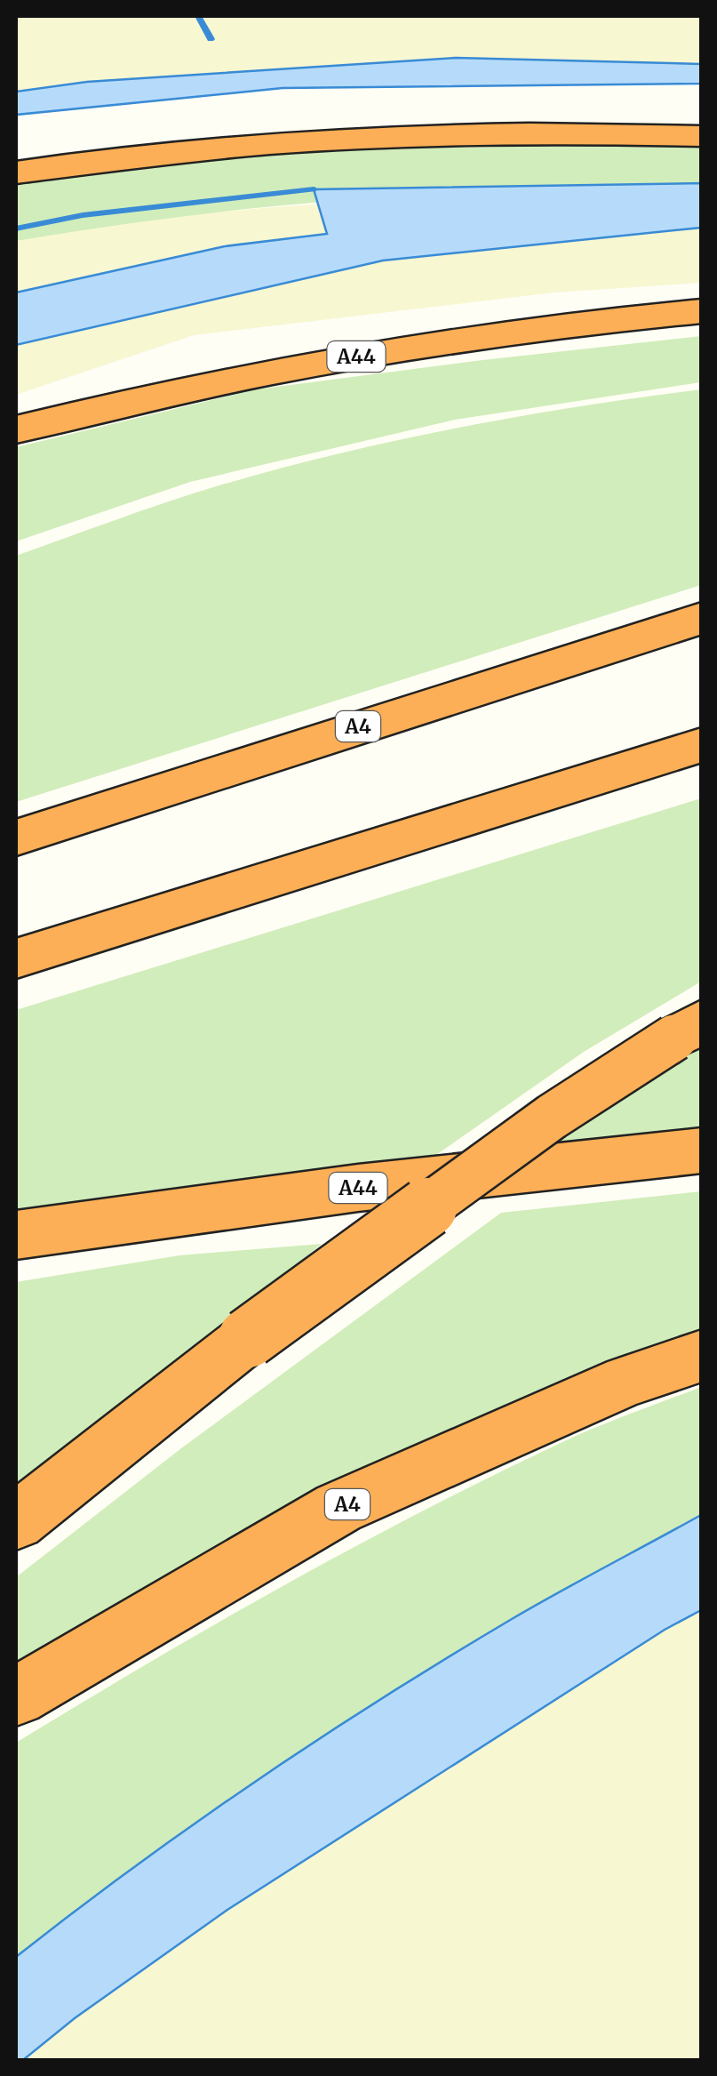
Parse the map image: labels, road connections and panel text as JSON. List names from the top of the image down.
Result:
{
  "streets": {
    "highway": ["A44", "A4"]
  }
}
